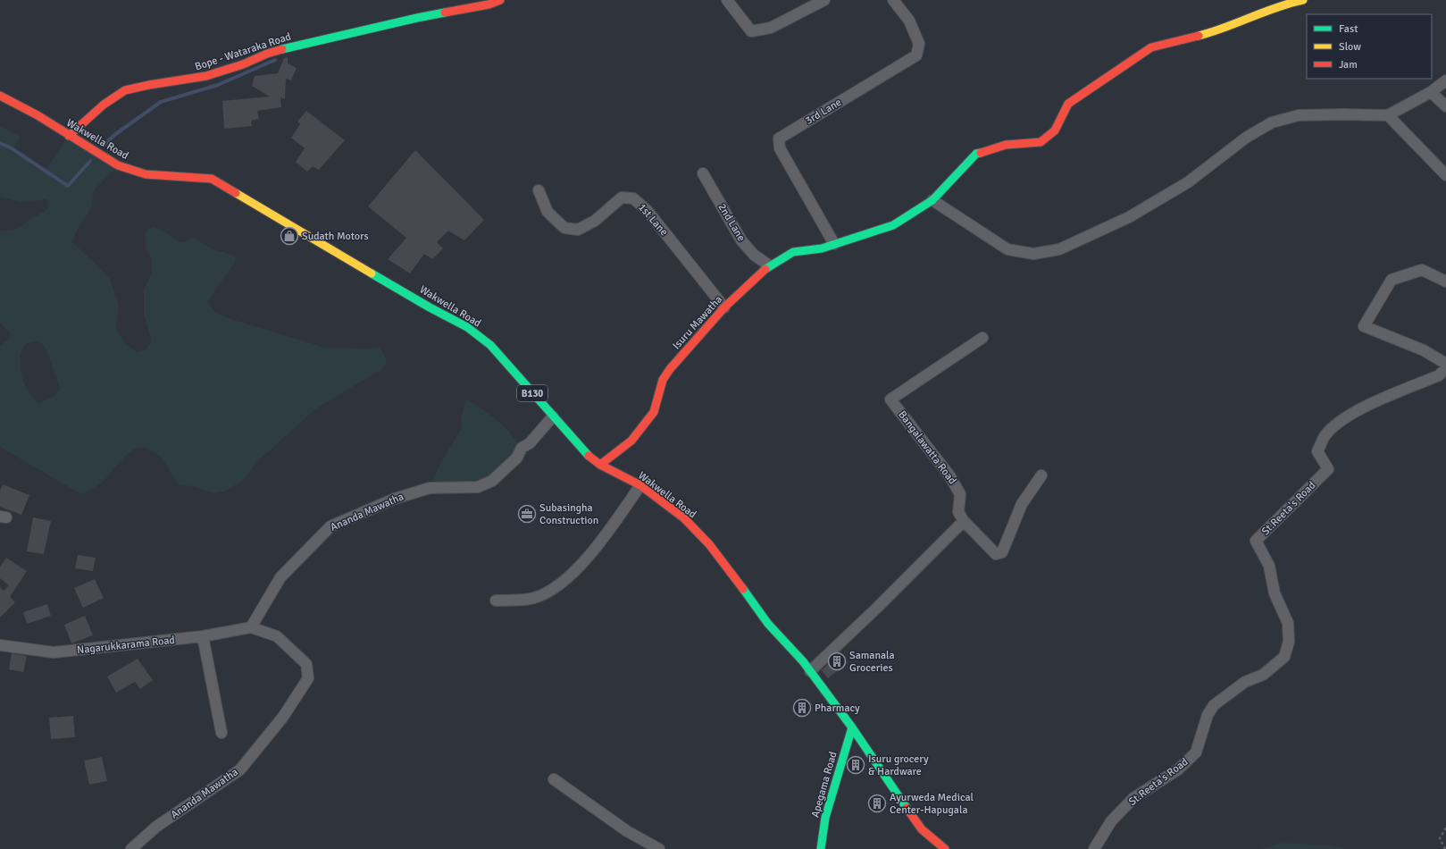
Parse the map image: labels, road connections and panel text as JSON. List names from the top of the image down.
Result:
{
  "streets": {
    "street": [
      "Bope - Wataraka Road",
      "3rd Lane",
      "Wakwella Road",
      "1st Lane",
      "2nd Lane",
      "Isuru Mawatha",
      "B130",
      "Bangalawatta Road",
      "St.Reeta's Road",
      "Ananda Mawatha",
      "Nagarukkarama Road",
      "Apegama Road"
    ]
  },
  "crossings": [
    ["Bope - Wataraka Road", "Wakwella Road"],
    ["3rd Lane", "Isuru Mawatha"],
    ["Wakwella Road", "Isuru Mawatha"],
    ["Wakwella Road", "Ananda Mawatha"],
    ["Wakwella Road", "Apegama Road"],
    ["1st Lane", "Isuru Mawatha"],
    ["2nd Lane", "Isuru Mawatha"],
    ["Ananda Mawatha", "Nagarukkarama Road"]
  ],
  "places": {
    "shop": ["Sudath Motors"],
    "office": ["Subasingha Construction"],
    "building": [
      "Samanala Groceries",
      "Pharmacy",
      "Isuru grocery & Hardware",
      "Ayurweda Medical Center-Hapugala"
    ]
  },
  "legend": ["Fast", "Slow", "Jam"]
}
